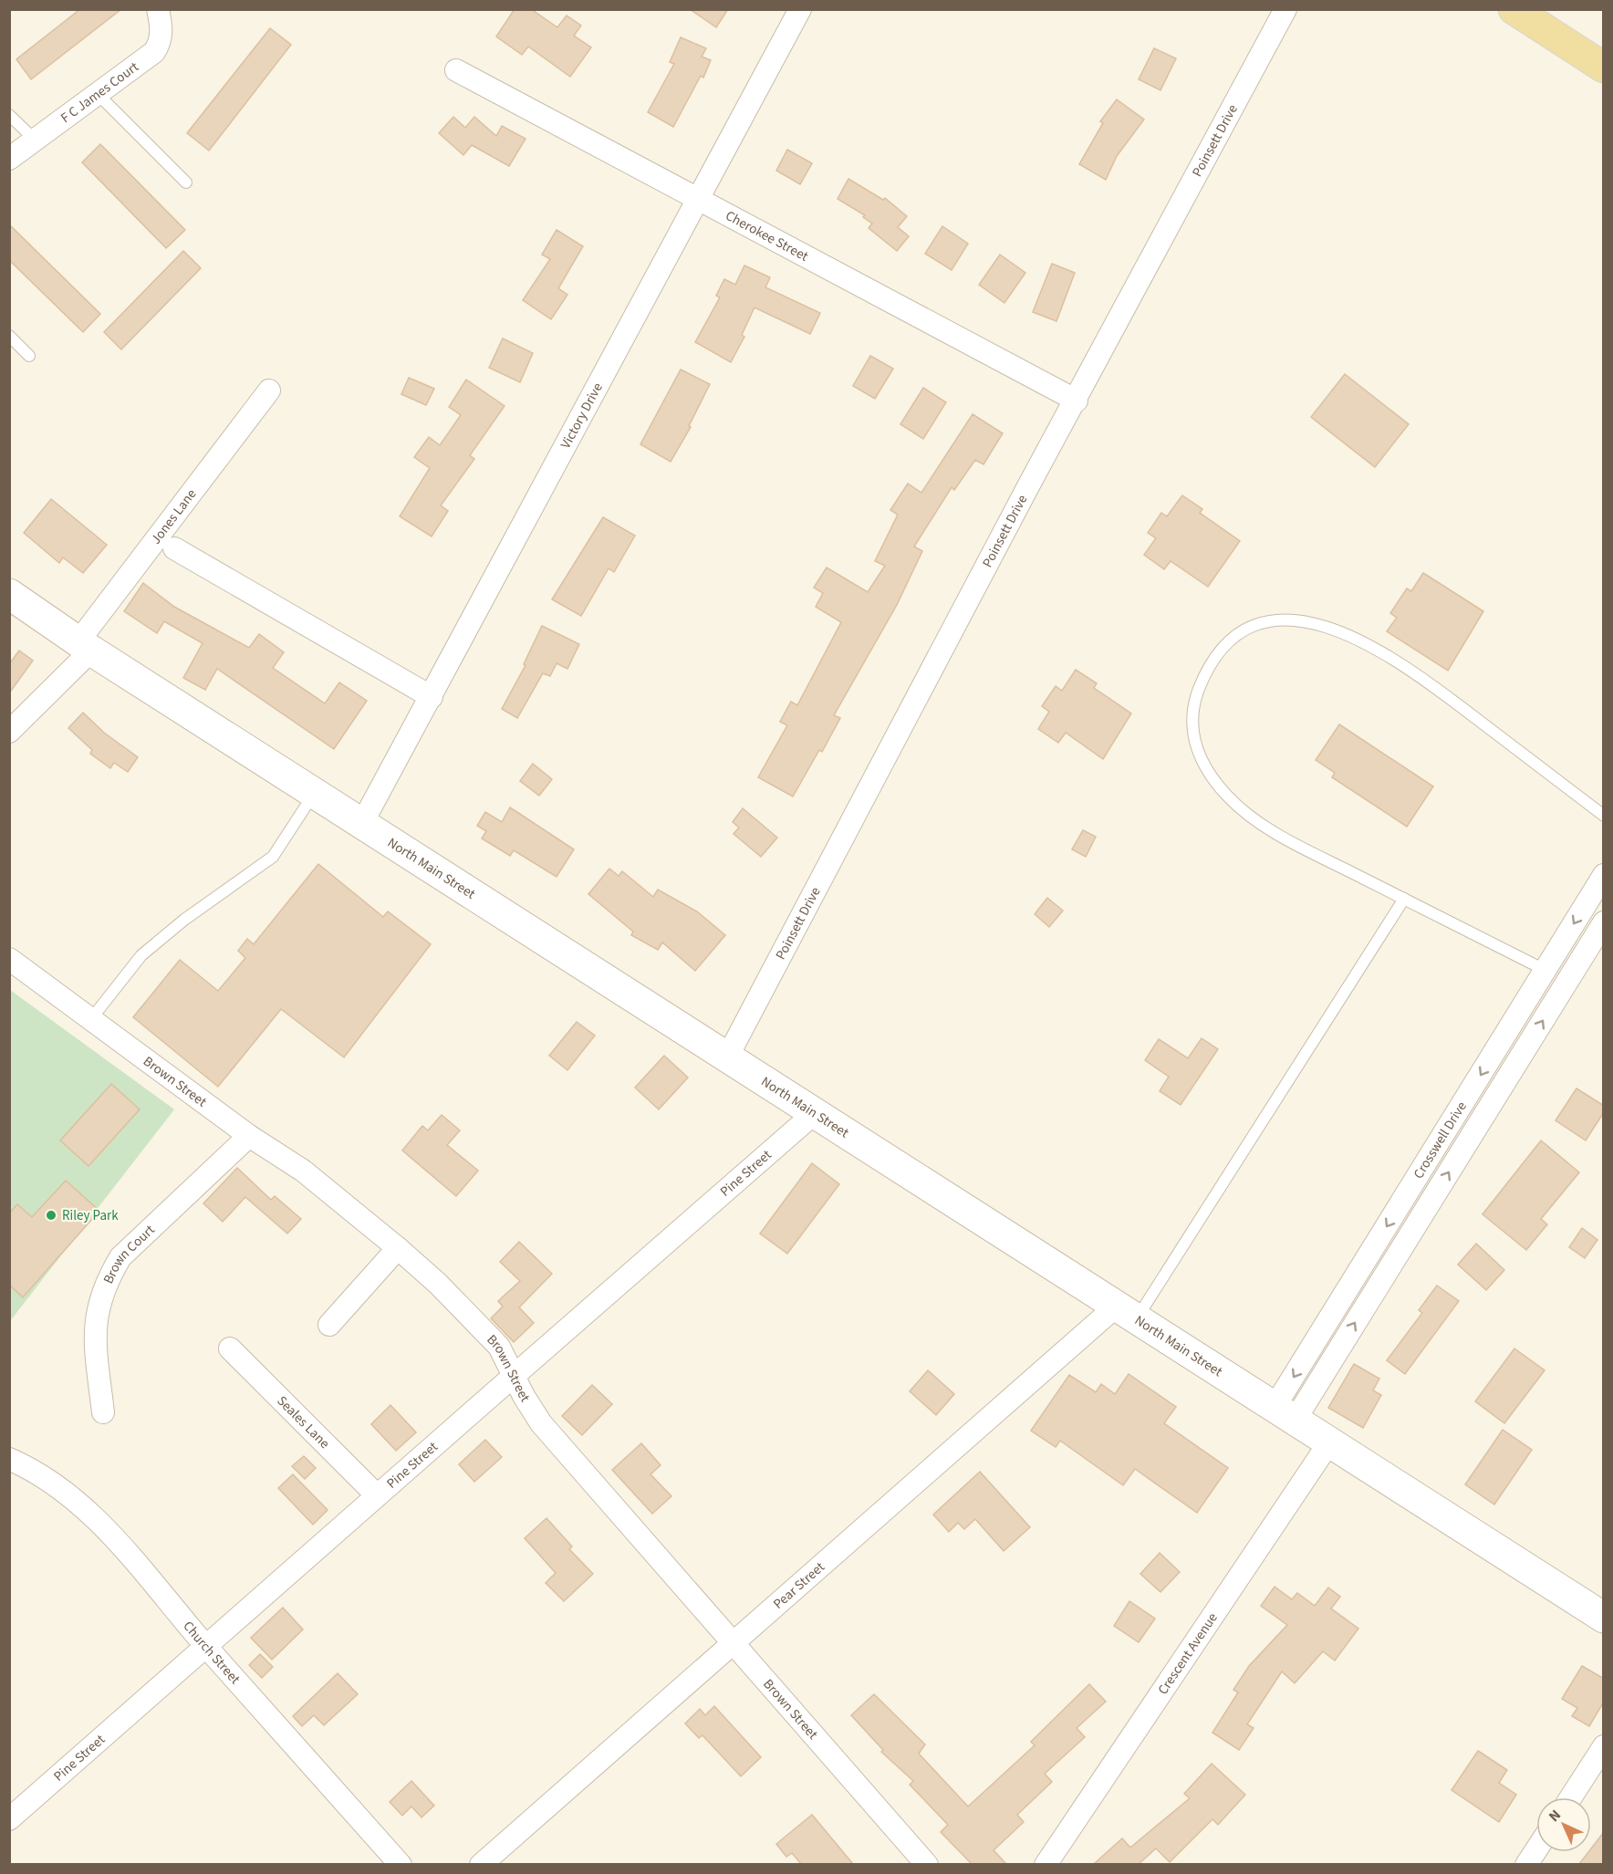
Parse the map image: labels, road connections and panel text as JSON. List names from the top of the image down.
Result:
{
  "streets": {
    "main road": ["North Main Street"],
    "street": [
      "F C James Court",
      "Poinsett Drive",
      "Cherokee Street",
      "Victory Drive",
      "Jones Lane",
      "Brown Street",
      "Crosswell Drive",
      "Pine Street",
      "Brown Court",
      "Seales Lane",
      "Pear Street",
      "Church Street",
      "Crescent Avenue"
    ]
  },
  "crossings": [
    ["Poinsett Drive", "Cherokee Street"],
    ["Poinsett Drive", "North Main Street"],
    ["Cherokee Street", "Victory Drive"],
    ["Victory Drive", "North Main Street"],
    ["Jones Lane", "North Main Street"],
    ["North Main Street", "Crosswell Drive"],
    ["North Main Street", "Pine Street"],
    ["North Main Street", "Pear Street"],
    ["North Main Street", "Crescent Avenue"],
    ["Brown Street", "Pine Street"],
    ["Brown Street", "Brown Court"],
    ["Brown Street", "Pear Street"],
    ["Pine Street", "Seales Lane"],
    ["Pine Street", "Church Street"]
  ],
  "places": ["Riley Park"],
  "north": "top left"
}
